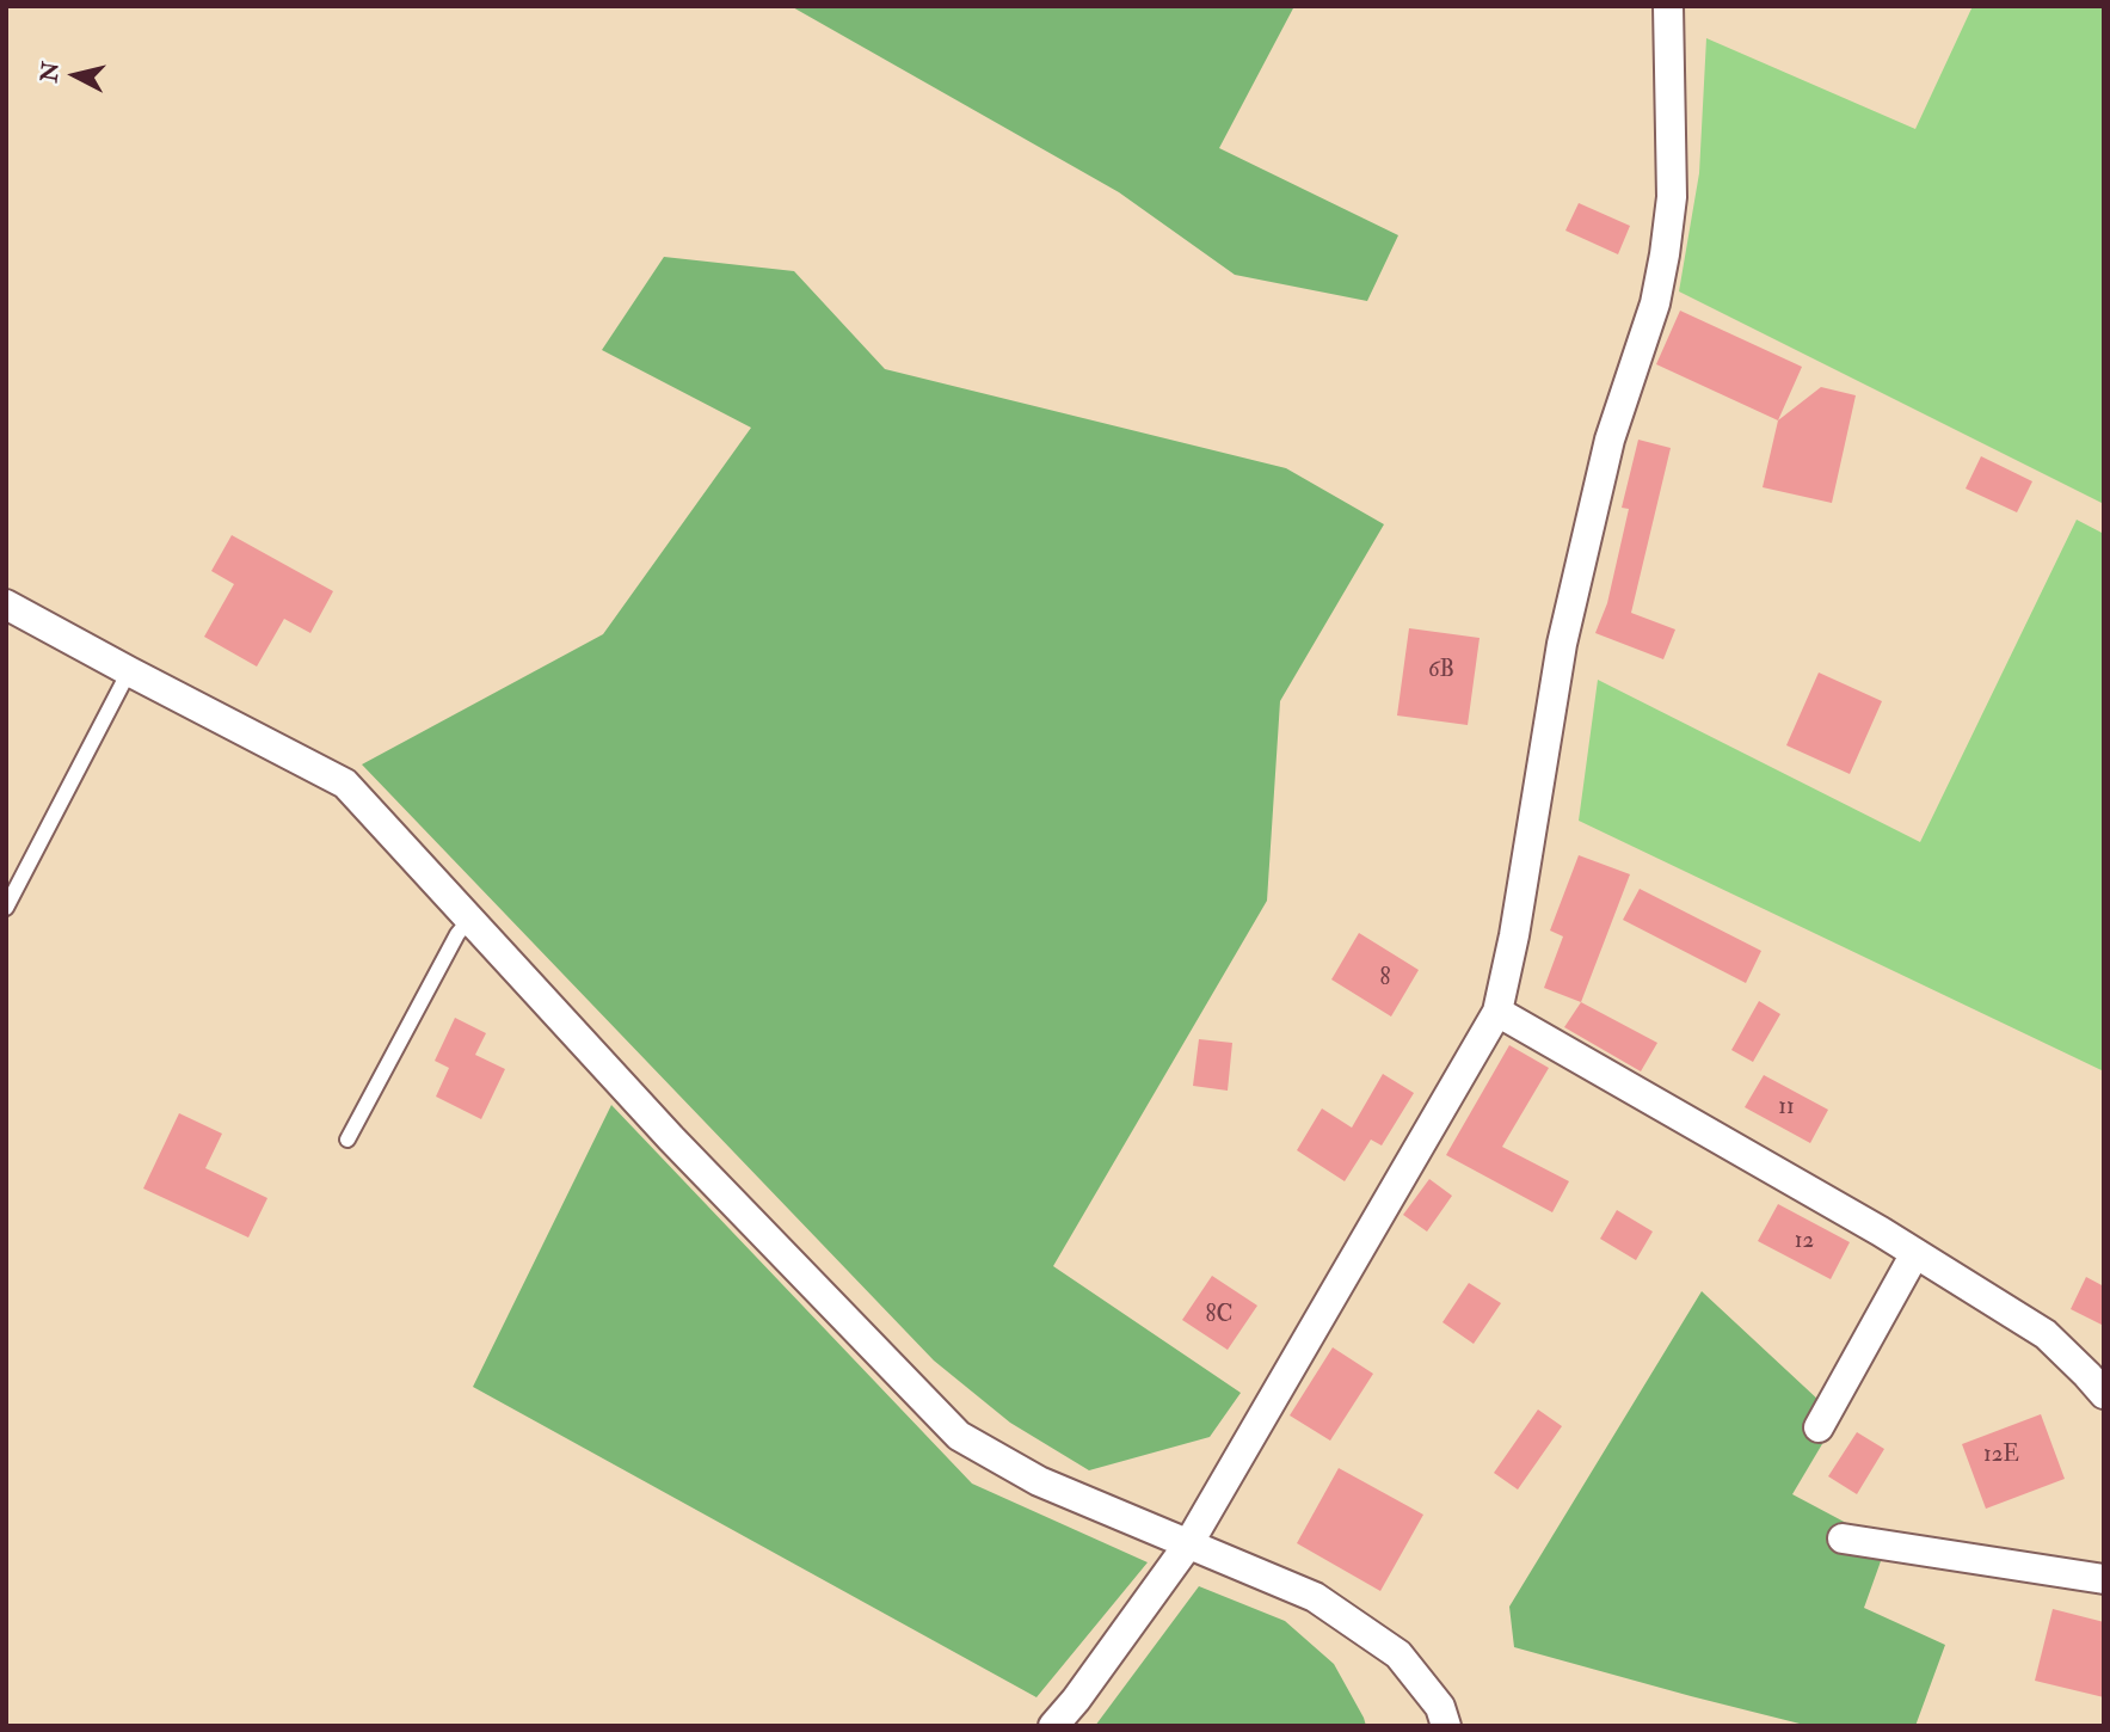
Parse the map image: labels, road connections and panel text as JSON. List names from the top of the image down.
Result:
{
  "house_numbers": [
    "6B",
    "8",
    "11",
    "12",
    "8C",
    "12E"
  ],
  "north": "left"
}
